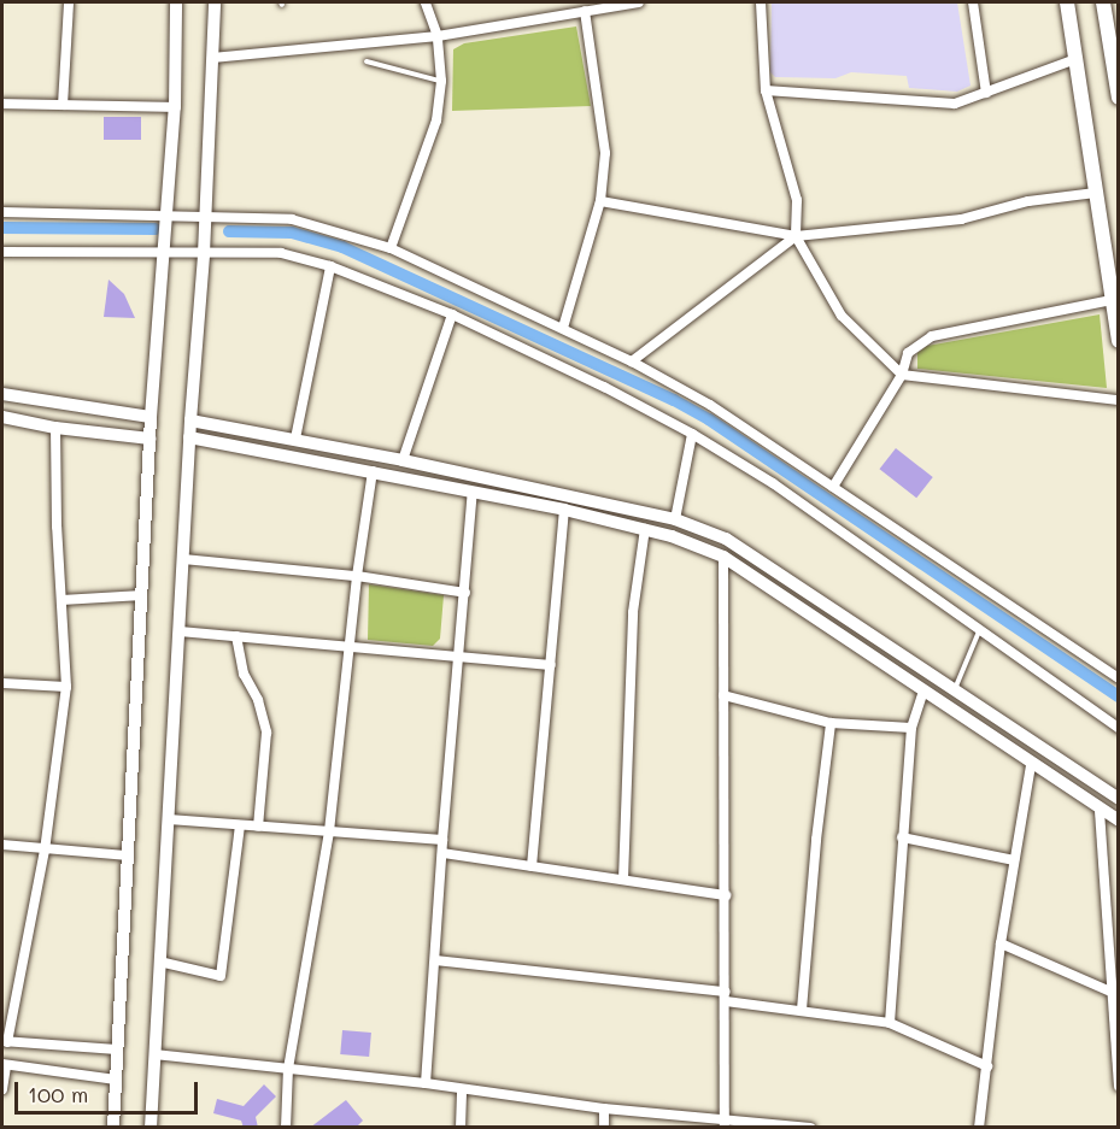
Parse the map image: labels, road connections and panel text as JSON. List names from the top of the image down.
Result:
{
  "scale_bar": "100 m"
}
